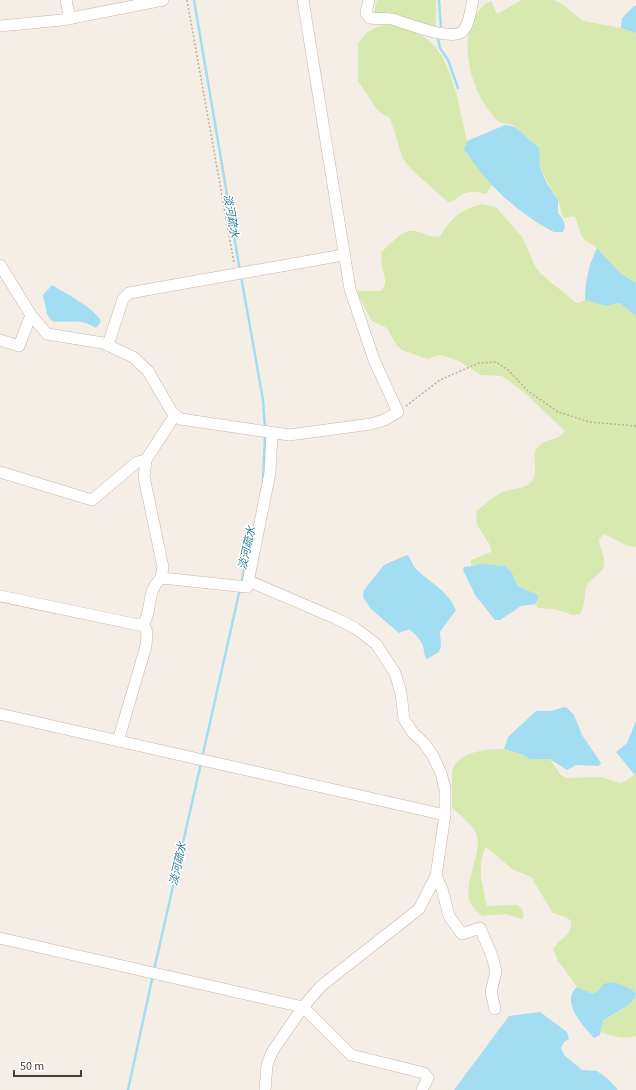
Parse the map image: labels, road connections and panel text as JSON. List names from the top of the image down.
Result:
{
  "water": ["淡河疏水"],
  "scale_bar": "50 m"
}
